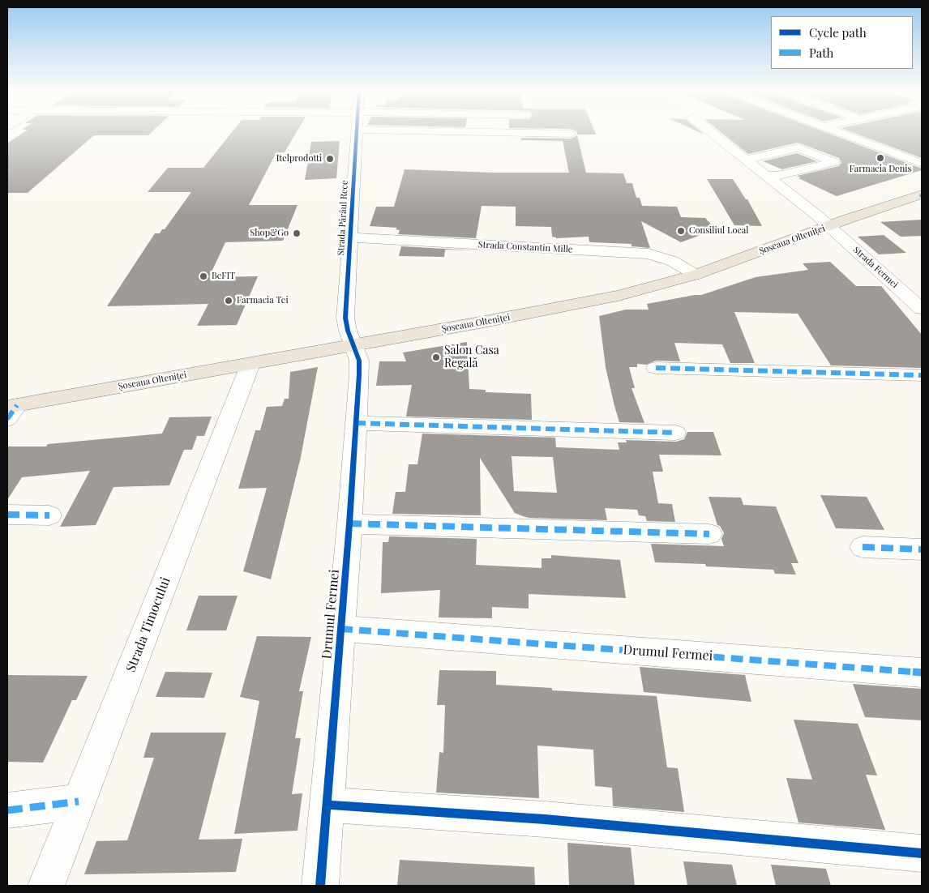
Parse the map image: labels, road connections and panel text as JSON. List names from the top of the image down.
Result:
{
  "streets": {
    "main road": ["Șoseaua Olteniței"],
    "street": [
      "Strada Pârâul Rece",
      "Strada Constantin Mille",
      "Strada Fermei",
      "Drumul Fermei",
      "Strada Timocului"
    ]
  },
  "crossings": [
    ["Strada Pârâul Rece", "Șoseaua Olteniței"],
    ["Strada Pârâul Rece", "Strada Constantin Mille"],
    ["Strada Pârâul Rece", "Drumul Fermei"],
    ["Șoseaua Olteniței", "Strada Constantin Mille"],
    ["Șoseaua Olteniței", "Strada Fermei"],
    ["Șoseaua Olteniței", "Drumul Fermei"],
    ["Șoseaua Olteniței", "Strada Timocului"]
  ],
  "places": [
    "Farmacia Denis",
    "Itelprodotti",
    "Consiliul Local",
    "Shop&Go",
    "BeFIT",
    "Farmacia Tei",
    "Salon Casa Regală"
  ],
  "legend": ["Cycle path", "Path"]
}
